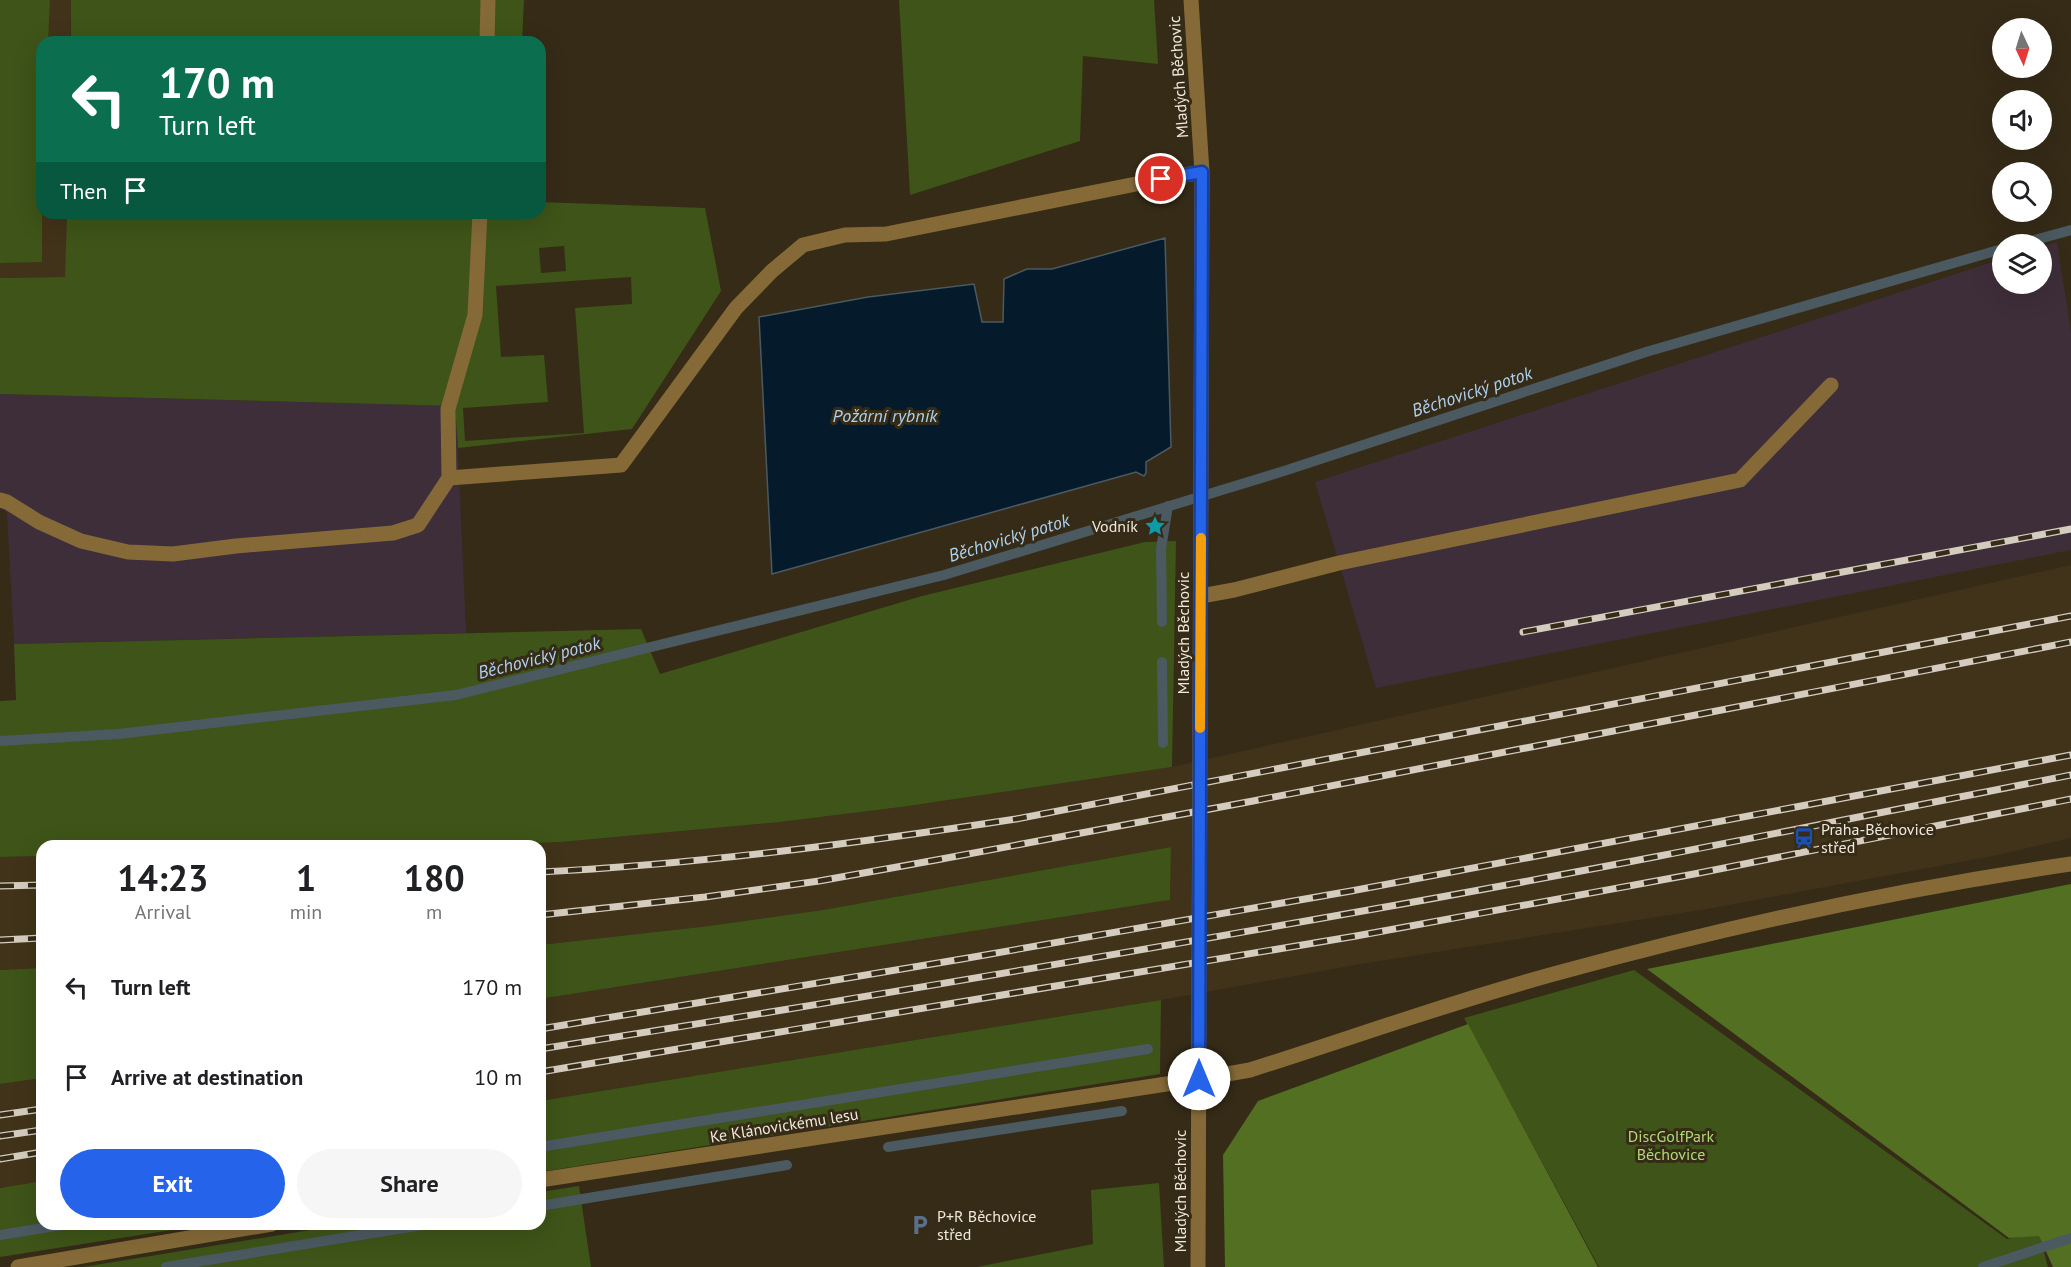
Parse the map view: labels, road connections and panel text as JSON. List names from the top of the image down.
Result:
{
  "streets": {
    "street": ["Mladých Běchovic", "Ke Klánovickému lesu"]
  },
  "crossings": [
    ["Mladých Běchovic", "Ke Klánovickému lesu"]
  ],
  "water": ["Běchovický potok", "Požární rybník"],
  "parks": ["DiscGolfPark Běchovice"],
  "places": {
    "place": ["Vodník"],
    "station": ["Praha-Běchovice střed"],
    "parking": ["P+R Běchovice střed"]
  },
  "north": "bottom",
  "page": {
    "turn": ["170 m", "Turn left"],
    "then": "Then",
    "eta": [
      "14:23",
      "Arrival",
      "1",
      "min",
      "180",
      "m"
    ],
    "list": [
      {
        "name": "Turn left",
        "value": "170 m"
      },
      {
        "name": "Arrive at destination",
        "value": "10 m"
      }
    ],
    "buttons": ["Exit", "Share"]
  }
}
